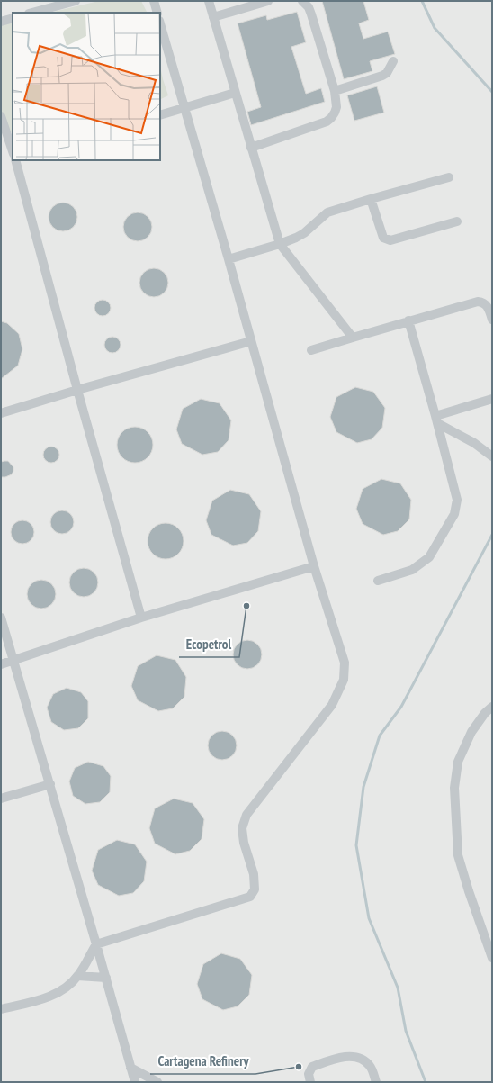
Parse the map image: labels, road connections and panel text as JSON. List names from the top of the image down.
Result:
{
  "places": ["Ecopetrol", "Cartagena Refinery"]
}
